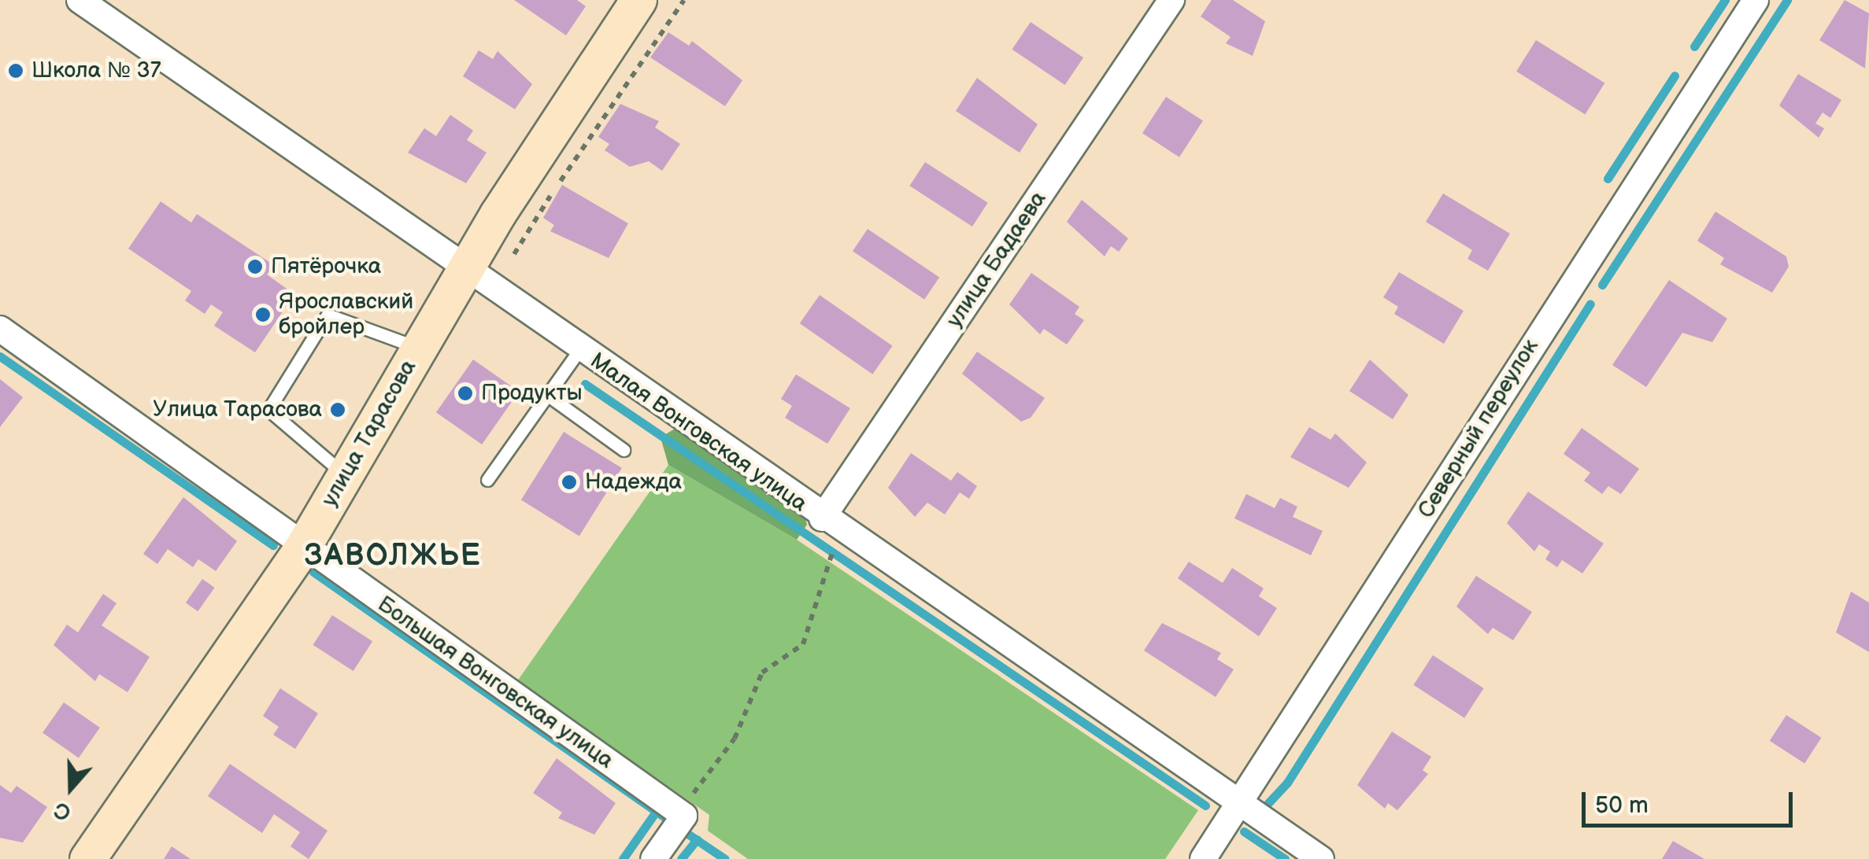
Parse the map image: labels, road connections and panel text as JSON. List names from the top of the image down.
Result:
{
  "streets": {
    "street": [
      "улица Бадаева",
      "Северный переулок",
      "Малая Вонговская улица",
      "улица Тарасова",
      "Большая Вонговская улица"
    ]
  },
  "crossings": [
    ["улица Бадаева", "Малая Вонговская улица"],
    ["Северный переулок", "Малая Вонговская улица"],
    ["Малая Вонговская улица", "улица Тарасова"],
    ["улица Тарасова", "Большая Вонговская улица"]
  ],
  "districts": ["ЗАВОЛЖЬЕ"],
  "places": [
    "Школа № 37",
    "Пятёрочка",
    "Ярославский бройлер",
    "Продукты",
    "Улица Тарасова",
    "Надежда"
  ],
  "scale_bar": "50 m",
  "north": "bottom"
}
